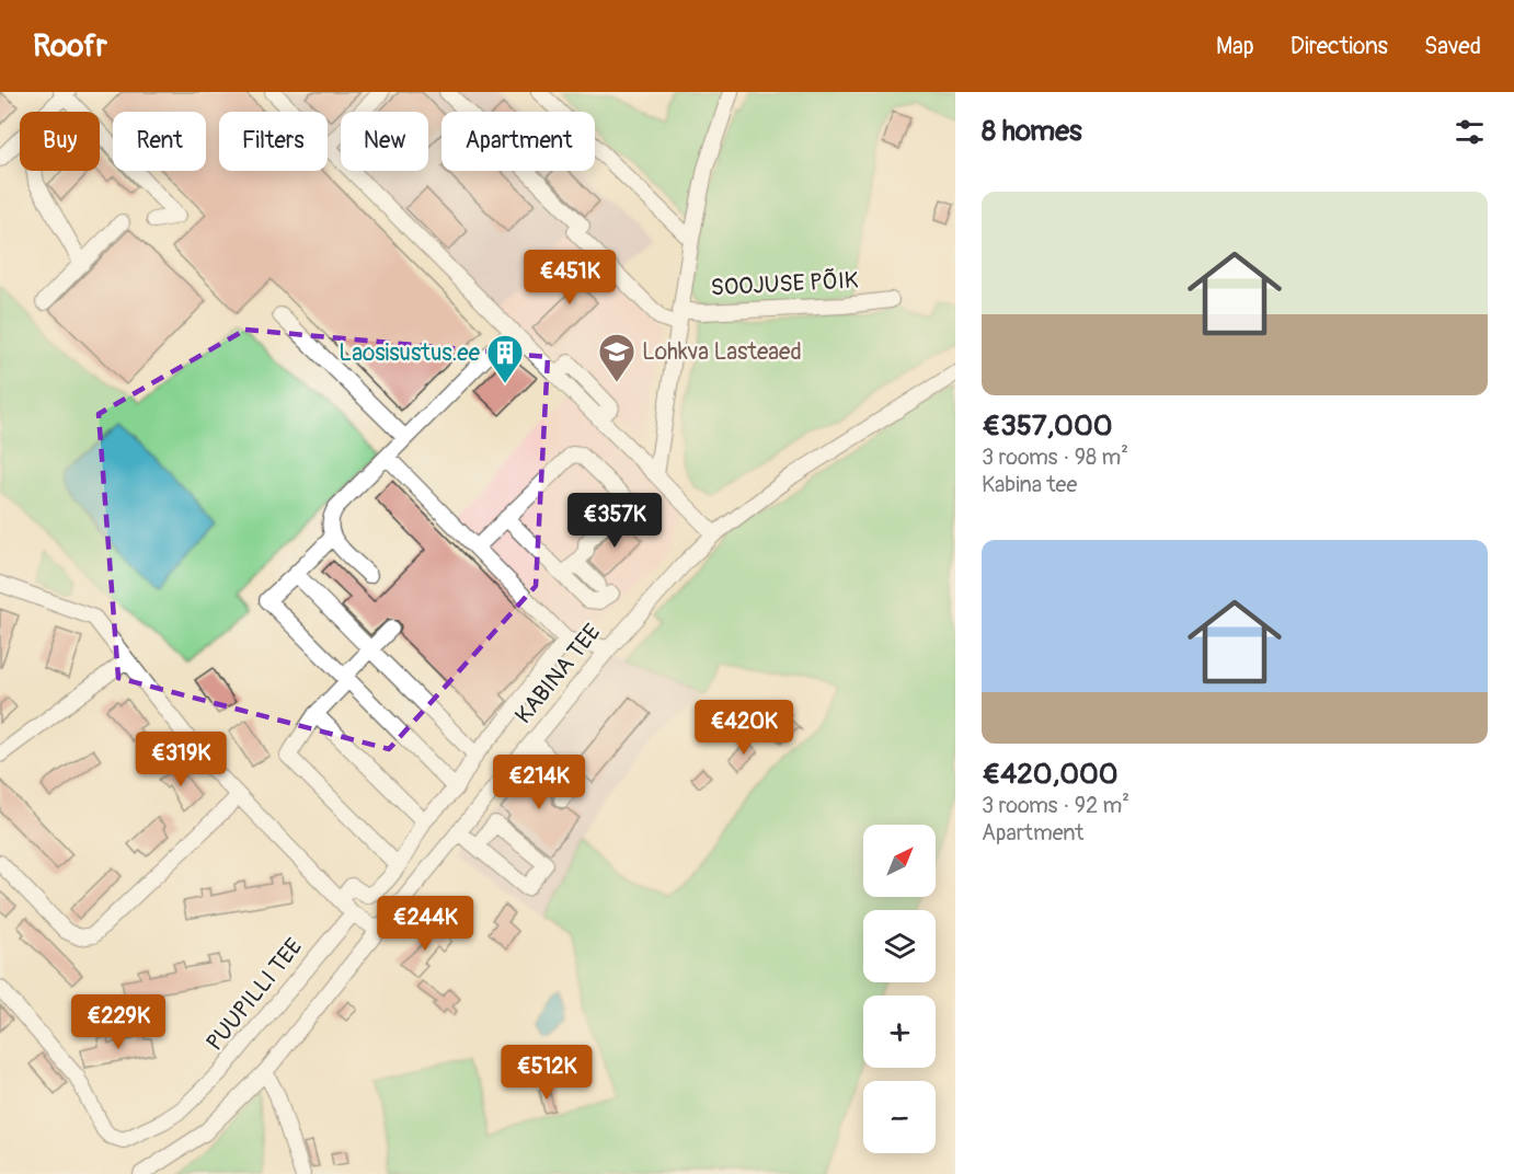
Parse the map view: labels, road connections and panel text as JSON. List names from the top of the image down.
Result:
{
  "streets": {
    "street": ["SOOJUSE PÕIK", "KABINA TEE", "PUUPILLI TEE"]
  },
  "places": {
    "school or university": ["Lohkva Lasteaed"],
    "building": ["Laosisustus.ee"]
  },
  "north": "top right",
  "page": {
    "header": "Roofr",
    "nav": ["Map", "Directions", "Saved"],
    "heading": "8 homes",
    "chip": [
      "Buy",
      "Rent",
      "Filters",
      "New",
      "Apartment"
    ],
    "list": [
      {
        "name": "€357,000",
        "note": "3 rooms · 98 m² · Kabina tee"
      },
      {
        "name": "€420,000",
        "note": "3 rooms · 92 m² · Apartment"
      }
    ],
    "price": [
      "€451K",
      "€357K",
      "€420K",
      "€319K",
      "€214K",
      "€244K",
      "€229K",
      "€512K"
    ],
    "map_buttons": ["+", "−"]
  }
}
